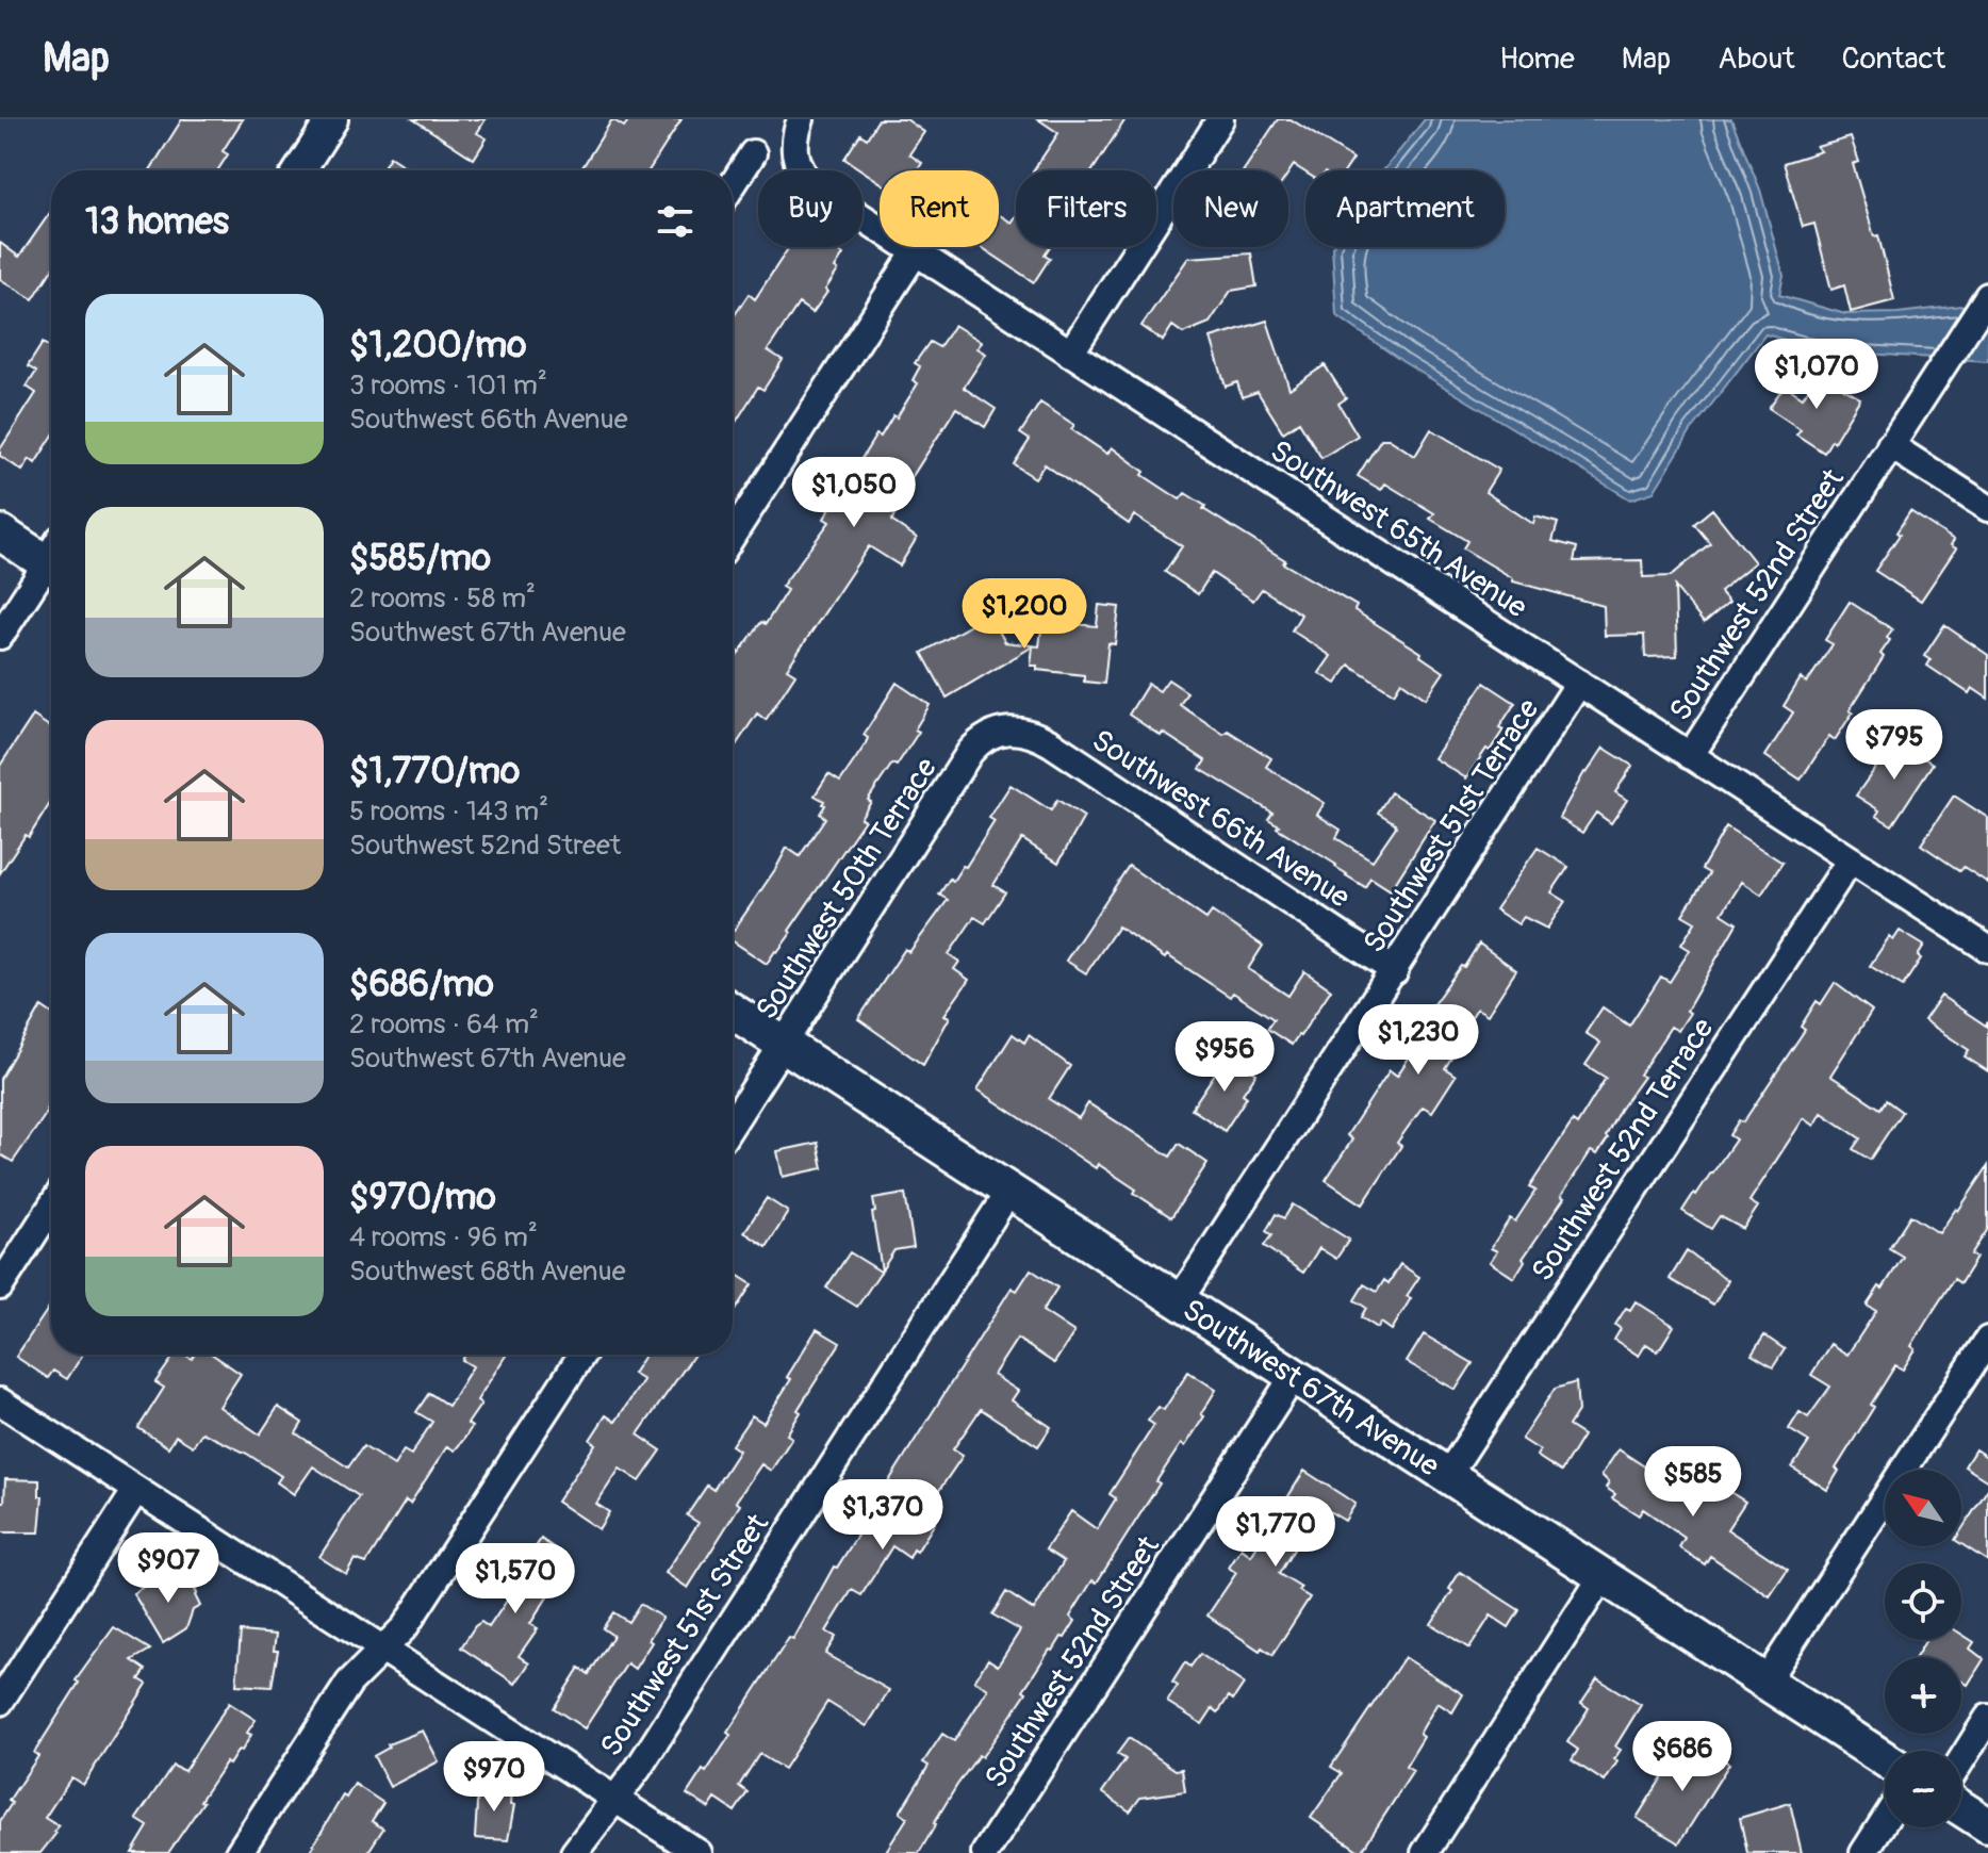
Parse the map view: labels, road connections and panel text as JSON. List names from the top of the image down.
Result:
{
  "streets": {
    "main road": ["Southwest 67th Avenue"],
    "street": [
      "Southwest 65th Avenue",
      "Southwest 52nd Street",
      "Southwest 66th Avenue",
      "Southwest 51st Terrace",
      "Southwest 50th Terrace",
      "Southwest 52nd Terrace",
      "Southwest 51st Street"
    ]
  },
  "crossings": [
    ["Southwest 65th Avenue", "Southwest 52nd Street"],
    ["Southwest 65th Avenue", "Southwest 51st Terrace"],
    ["Southwest 65th Avenue", "Southwest 52nd Terrace"],
    ["Southwest 52nd Street", "Southwest 67th Avenue"],
    ["Southwest 66th Avenue", "Southwest 51st Terrace"],
    ["Southwest 66th Avenue", "Southwest 50th Terrace"],
    ["Southwest 51st Terrace", "Southwest 67th Avenue"],
    ["Southwest 50th Terrace", "Southwest 67th Avenue"],
    ["Southwest 52nd Terrace", "Southwest 67th Avenue"],
    ["Southwest 67th Avenue", "Southwest 51st Street"]
  ],
  "north": "top left",
  "page": {
    "header": "Map",
    "nav": [
      "Home",
      "Map",
      "About",
      "Contact"
    ],
    "chip": [
      "Buy",
      "Rent",
      "Filters",
      "New",
      "Apartment"
    ],
    "heading": "13 homes",
    "list": [
      {
        "name": "$1,200/mo",
        "note": "3 rooms · 101 m² · Southwest 66th Avenue"
      },
      {
        "name": "$585/mo",
        "note": "2 rooms · 58 m² · Southwest 67th Avenue"
      },
      {
        "name": "$1,770/mo",
        "note": "5 rooms · 143 m² · Southwest 52nd Street"
      },
      {
        "name": "$686/mo",
        "note": "2 rooms · 64 m² · Southwest 67th Avenue"
      },
      {
        "name": "$970/mo",
        "note": "4 rooms · 96 m² · Southwest 68th Avenue"
      }
    ],
    "price": [
      "$1,070",
      "$1,050",
      "$1,200",
      "$795",
      "$1,230",
      "$956",
      "$585",
      "$1,370",
      "$1,770",
      "$907",
      "$1,570",
      "$686",
      "$970"
    ],
    "map_buttons": ["+", "−"]
  }
}
